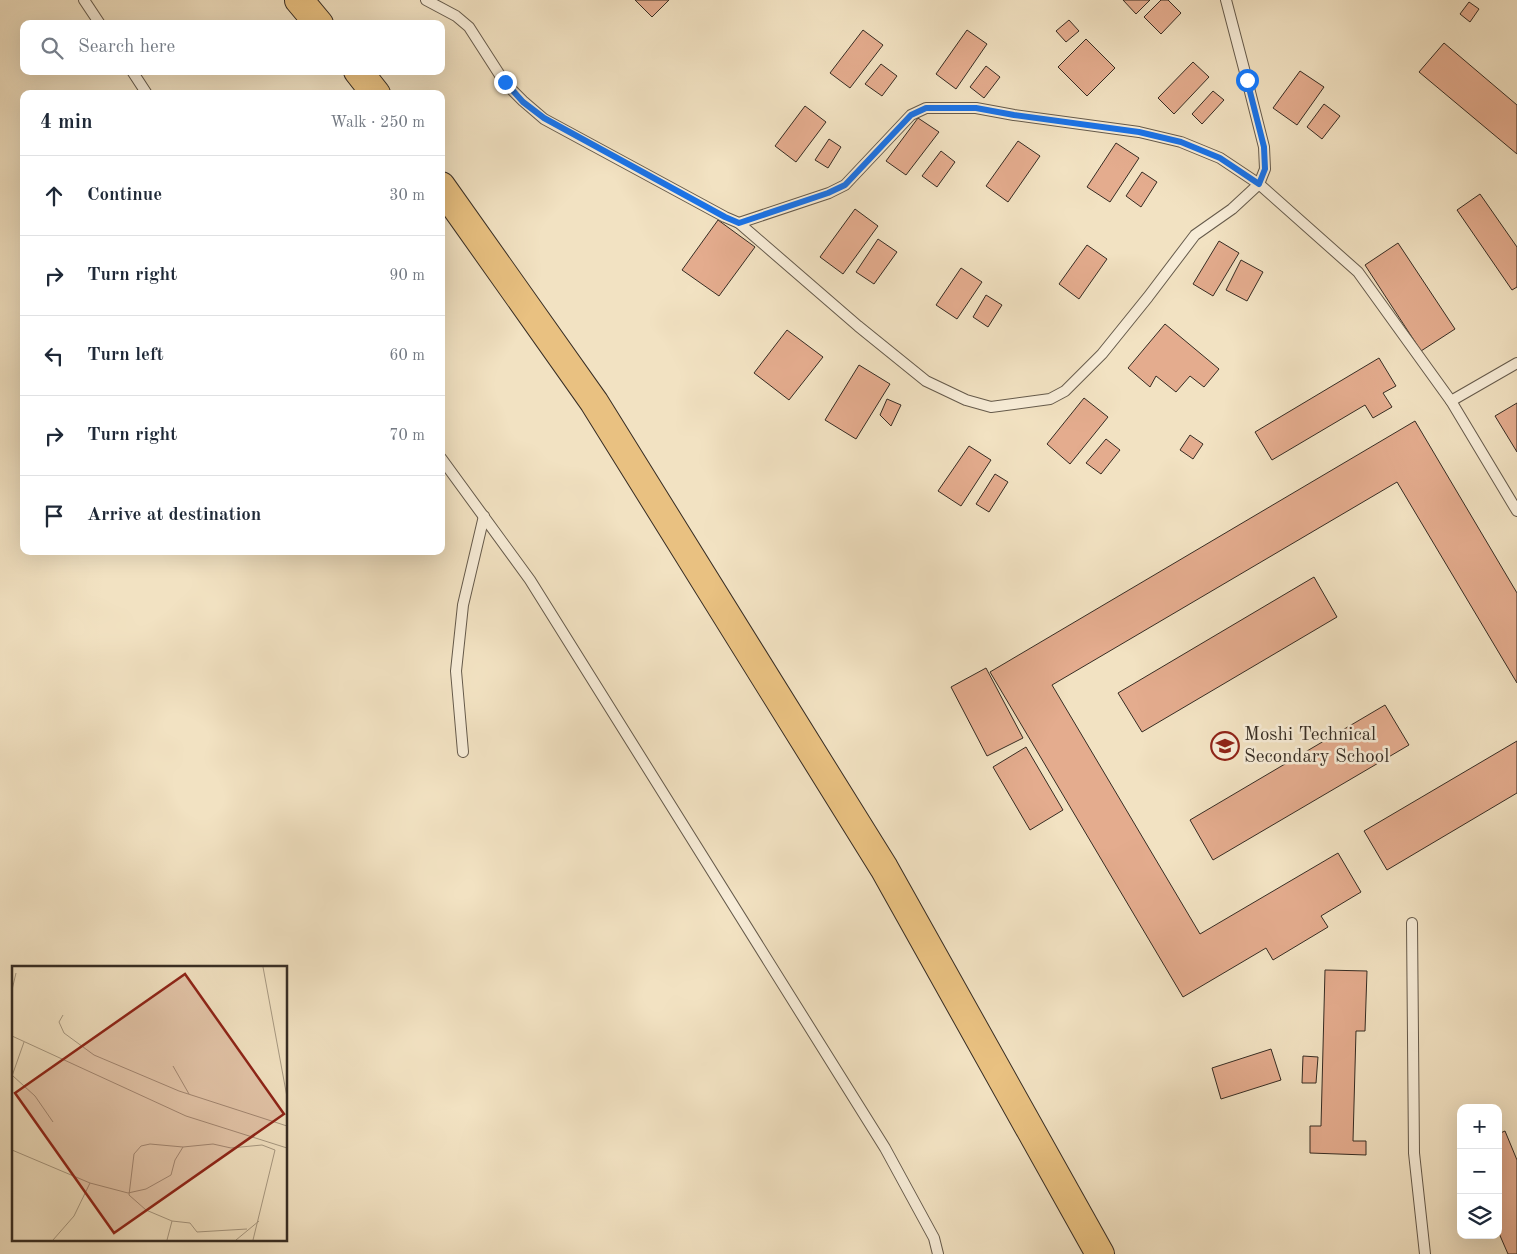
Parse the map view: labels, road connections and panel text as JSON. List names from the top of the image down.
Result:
{
  "places": {
    "school or university": ["Moshi Technical Secondary School"]
  },
  "page": {
    "search": "Search here",
    "heading": ["4 min", "Walk · 250 m"],
    "list": [
      ["Continue", "30 m"],
      ["Turn right", "90 m"],
      ["Turn left", "60 m"],
      ["Turn right", "70 m"],
      "Arrive at destination"
    ],
    "map_buttons": ["+", "−"]
  }
}
